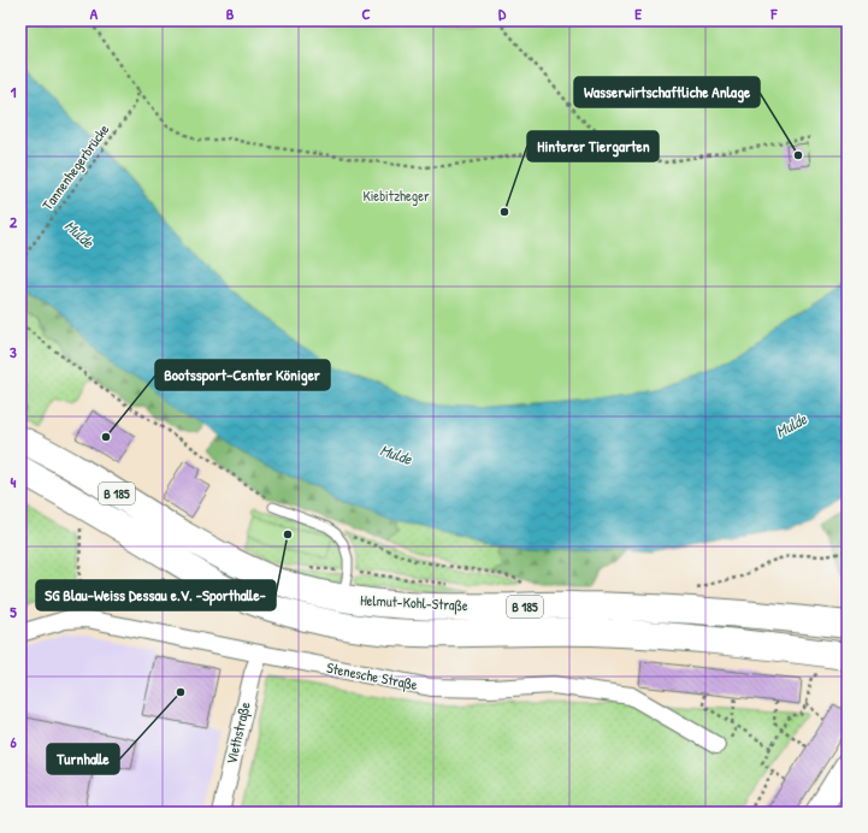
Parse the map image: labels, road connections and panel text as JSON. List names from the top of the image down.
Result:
{
  "streets": {
    "main road": ["B 185", "Helmut-Kohl-Straße"],
    "street": ["Stenesche Straße", "Viethstraße"],
    "path": ["Tannenhegerbrücke"]
  },
  "crossings": [
    ["Stenesche Straße", "Viethstraße"]
  ],
  "water": ["Mulde"],
  "parks": ["Kiebitzheger"],
  "places": [
    "Wasserwirtschaftliche Anlage",
    "Hinterer Tiergarten",
    "Bootssport-Center Königer",
    "SG Blau-Weiss Dessau e.V. -Sporthalle-",
    "Turnhalle"
  ],
  "grid": {
    "columns": [
      "A",
      "B",
      "C",
      "D",
      "E",
      "F"
    ],
    "rows": [
      "1",
      "2",
      "3",
      "4",
      "5",
      "6"
    ]
  }
}
